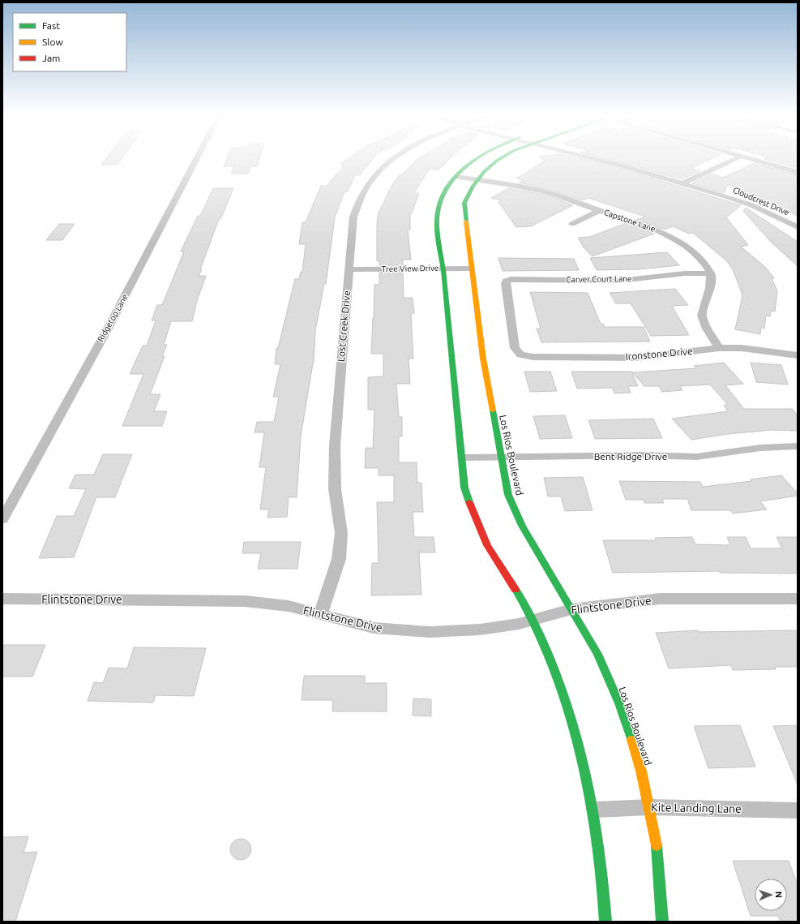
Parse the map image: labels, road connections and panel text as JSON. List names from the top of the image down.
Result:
{
  "streets": {
    "main road": ["Los Rios Boulevard"],
    "street": [
      "Cloudcrest Drive",
      "Capstone Lane",
      "Tree View Drive",
      "Carver Court Lane",
      "Ridgetop Lane",
      "Lost Creek Drive",
      "Ironstone Drive",
      "Bent Ridge Drive",
      "Flintstone Drive",
      "Kite Landing Lane"
    ]
  },
  "crossings": [
    ["Capstone Lane", "Carver Court Lane"],
    ["Capstone Lane", "Los Rios Boulevard"],
    ["Tree View Drive", "Lost Creek Drive"],
    ["Tree View Drive", "Los Rios Boulevard"],
    ["Carver Court Lane", "Ironstone Drive"],
    ["Lost Creek Drive", "Flintstone Drive"],
    ["Los Rios Boulevard", "Bent Ridge Drive"],
    ["Los Rios Boulevard", "Flintstone Drive"],
    ["Los Rios Boulevard", "Kite Landing Lane"]
  ],
  "legend": ["Fast", "Slow", "Jam"],
  "north": "right"
}
